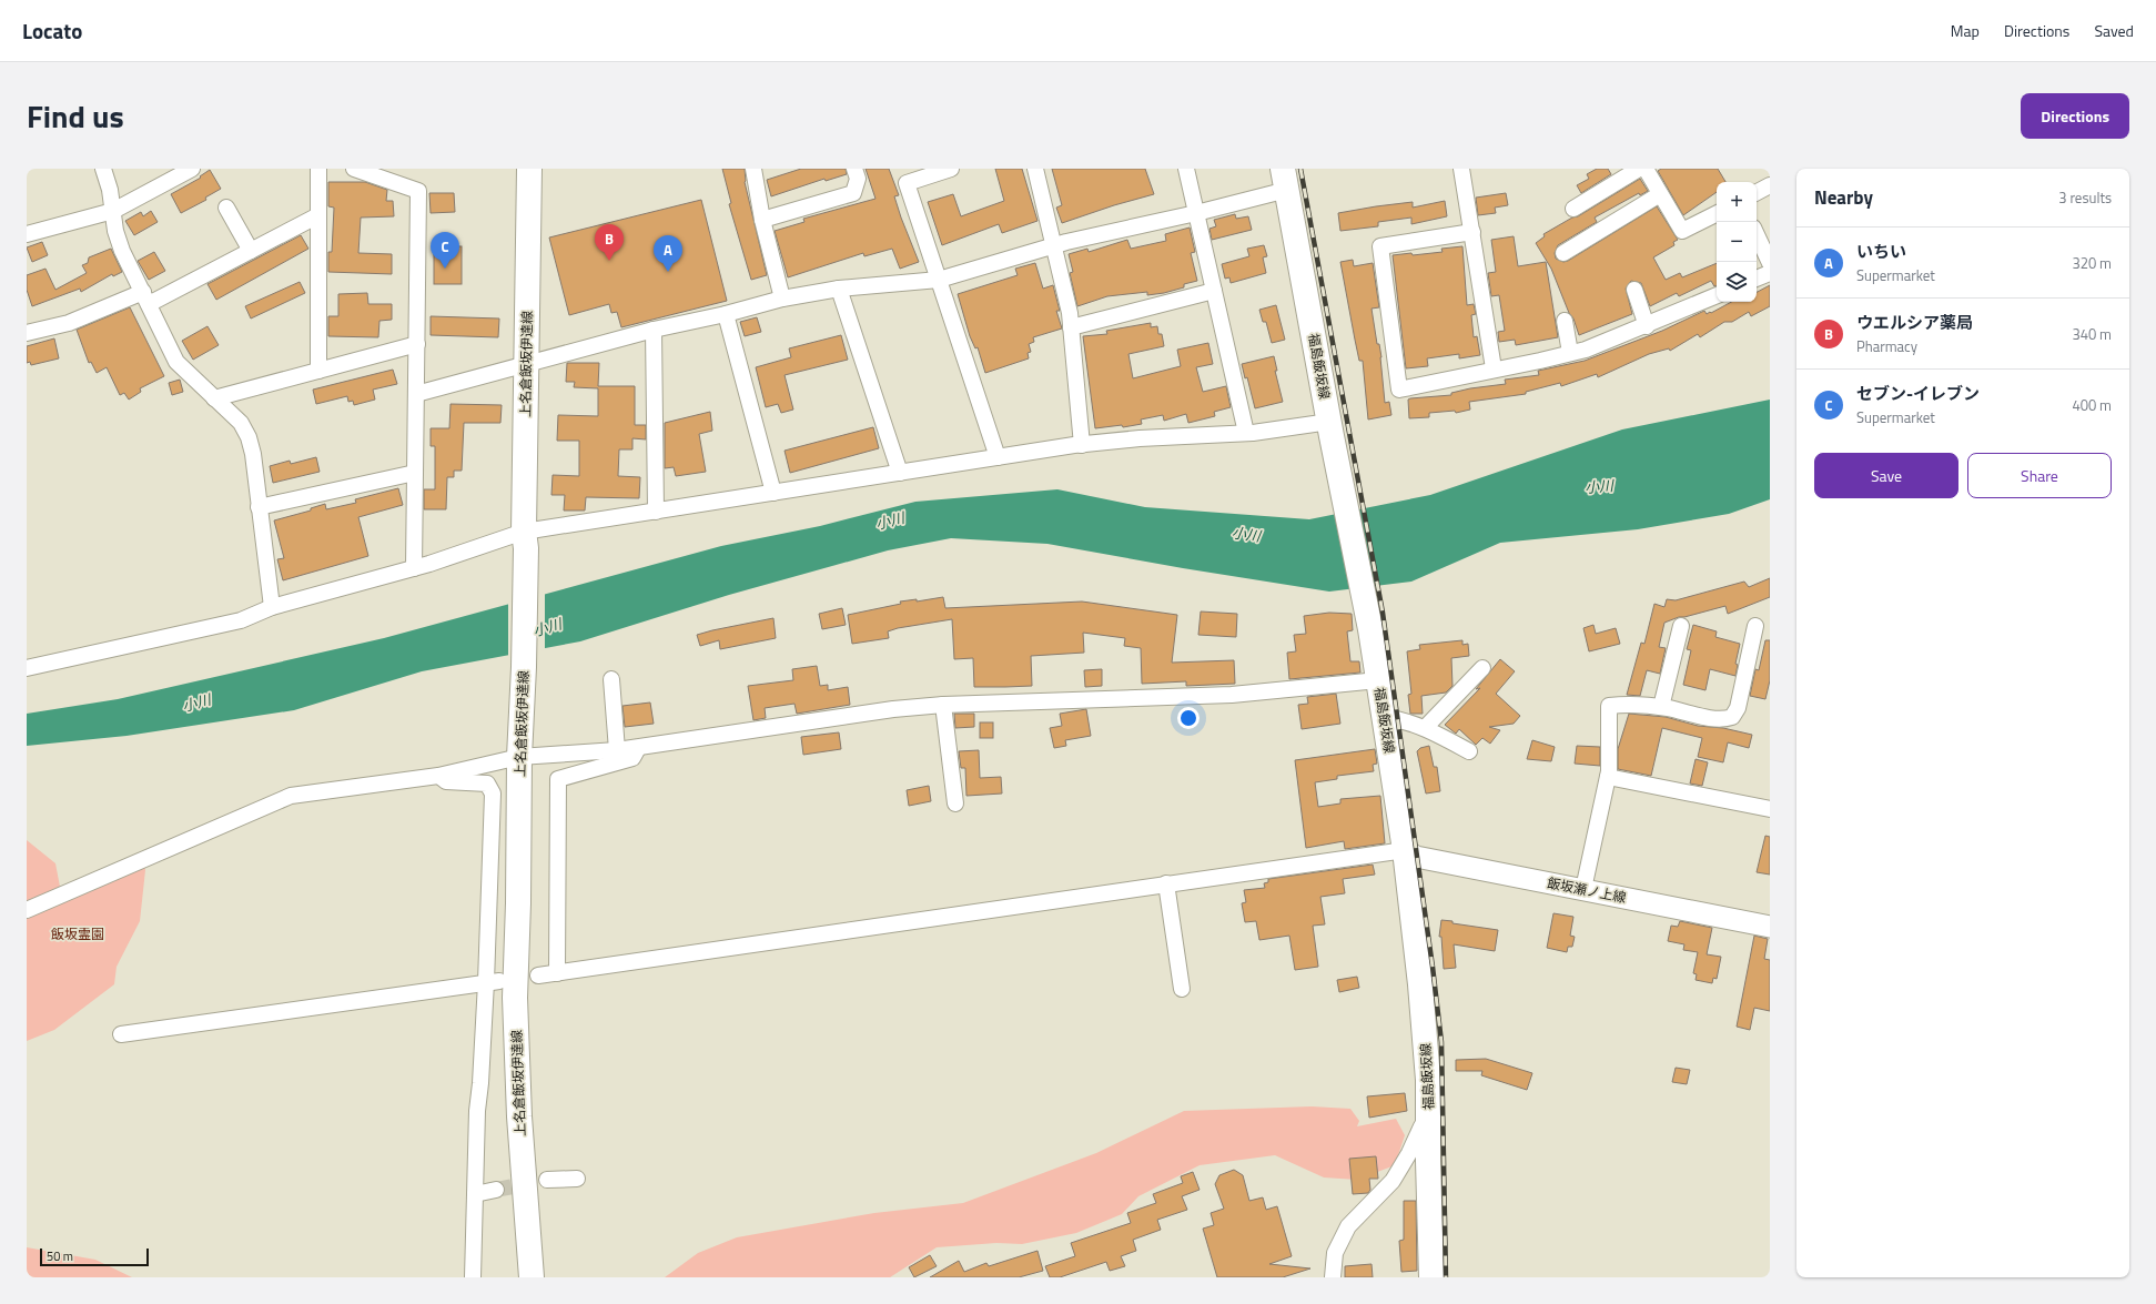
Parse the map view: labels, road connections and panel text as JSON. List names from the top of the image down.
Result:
{
  "streets": {
    "main road": ["上名倉飯坂伊達線", "福島飯坂線", "飯坂瀬ノ上線"]
  },
  "crossings": [
    ["福島飯坂線", "飯坂瀬ノ上線"]
  ],
  "water": ["小川"],
  "parks": ["飯坂霊園"],
  "scale_bar": "50 m",
  "page": {
    "header": "Locato",
    "nav": ["Map", "Directions", "Saved"],
    "title": "Find us",
    "buttons": [
      "Directions",
      ["Save", "Share"]
    ],
    "heading": ["Nearby", "3 results"],
    "map_buttons": ["+", "−"],
    "pins": ["B", "C", "A"],
    "list": [
      {
        "mark": "A",
        "name": "いちい",
        "note": "Supermarket",
        "value": "320 m"
      },
      {
        "mark": "B",
        "name": "ウエルシア薬局",
        "note": "Pharmacy",
        "value": "340 m"
      },
      {
        "mark": "C",
        "name": "セブン-イレブン",
        "note": "Supermarket",
        "value": "400 m"
      }
    ],
    "scale": "50 m"
  }
}
